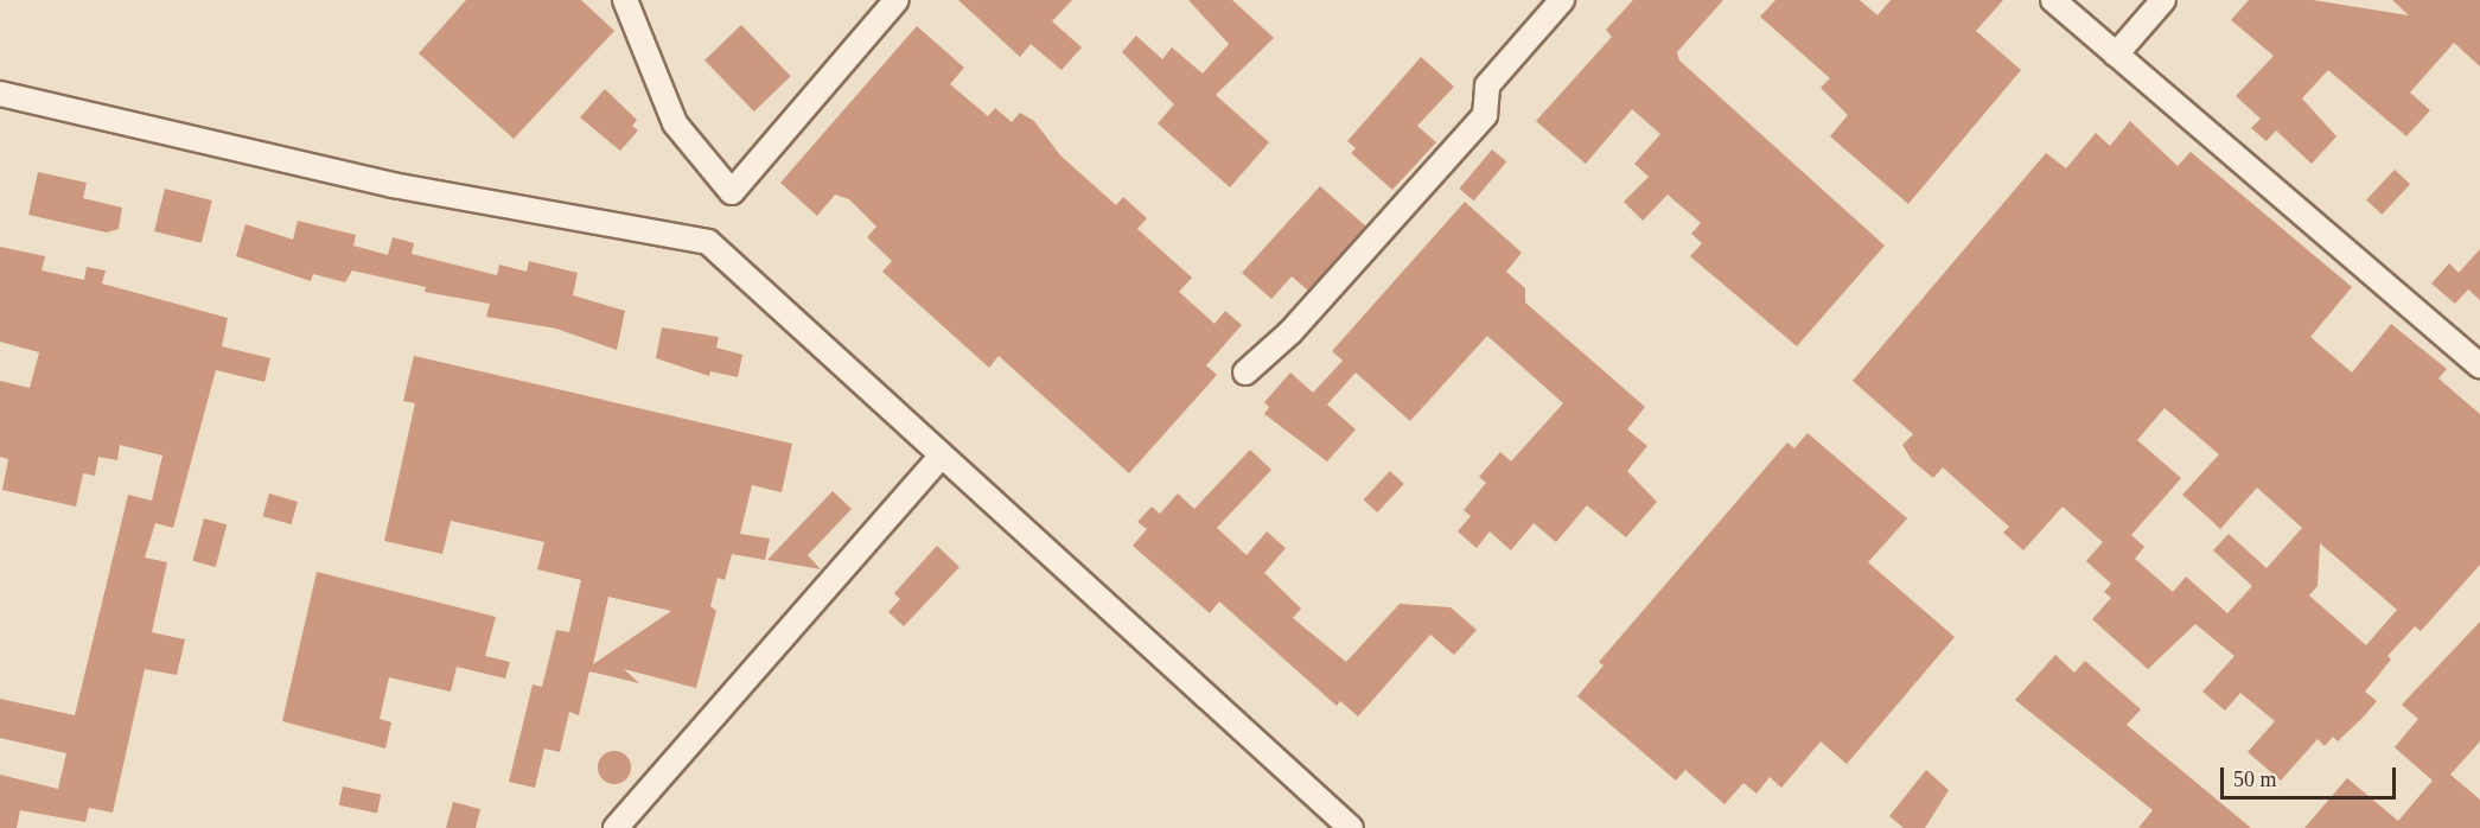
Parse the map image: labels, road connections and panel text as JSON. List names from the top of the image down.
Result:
{
  "scale_bar": "50 m"
}
